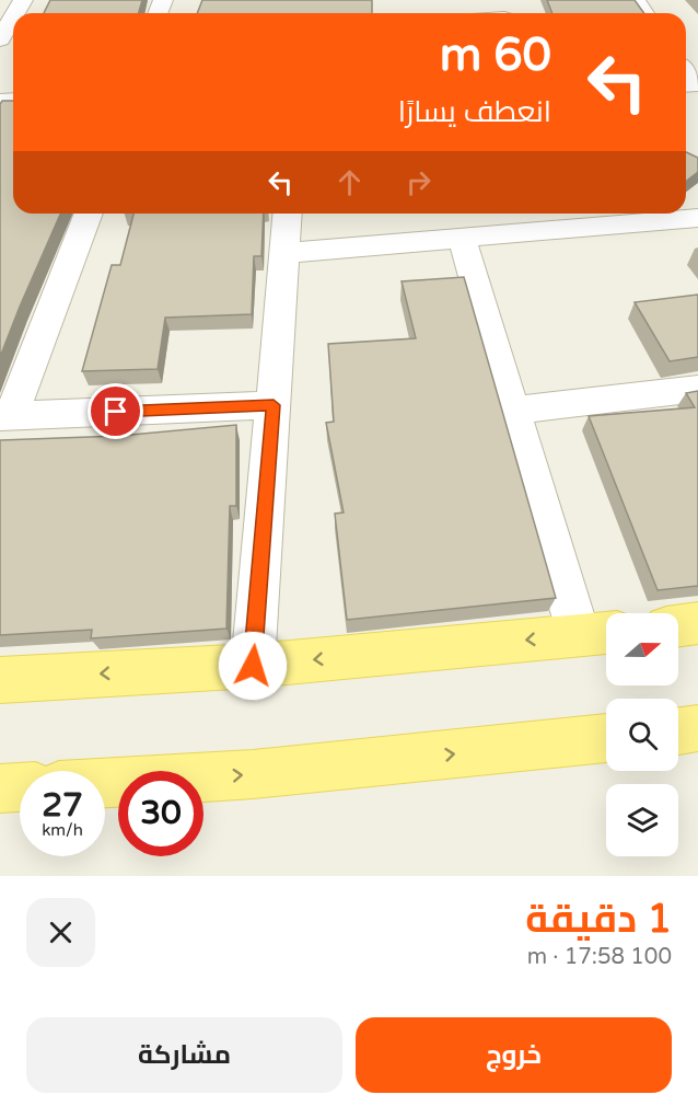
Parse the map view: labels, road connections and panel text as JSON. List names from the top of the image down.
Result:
{
  "north": "right",
  "page": {
    "turn": ["60 m", "انعطف يسارًا"],
    "speed": "27 km/h",
    "limit": "30",
    "heading": ["1 دقيقة", "100 m · 17:58"],
    "buttons": ["خروج", "مشاركة"]
  }
}
